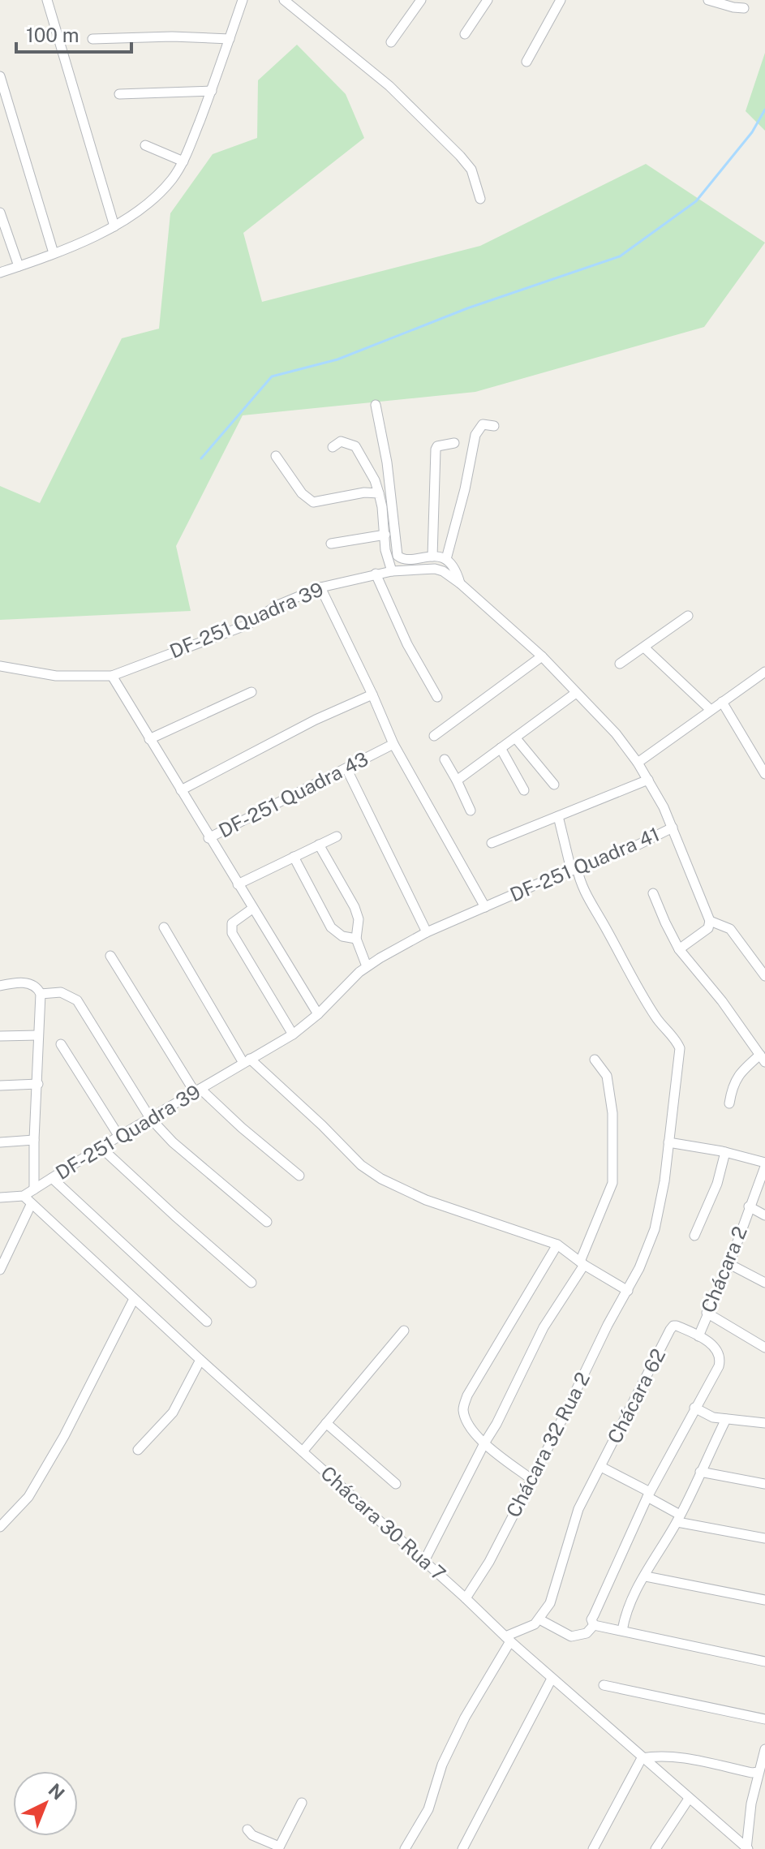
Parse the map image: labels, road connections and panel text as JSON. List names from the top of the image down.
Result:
{
  "streets": {
    "street": [
      "DF-251 Quadra 39",
      "DF-251 Quadra 43",
      "DF-251 Quadra 41",
      "Chácara 2",
      "Chácara 62",
      "Chácara 32 Rua 2",
      "Chácara 30 Rua 7"
    ]
  },
  "crossings": [
    ["DF-251 Quadra 39", "DF-251 Quadra 43"],
    ["DF-251 Quadra 39", "DF-251 Quadra 41"],
    ["DF-251 Quadra 39", "Chácara 30 Rua 7"],
    ["DF-251 Quadra 43", "DF-251 Quadra 41"],
    ["DF-251 Quadra 41", "Chácara 32 Rua 2"],
    ["Chácara 2", "Chácara 62"],
    ["Chácara 32 Rua 2", "Chácara 30 Rua 7"]
  ],
  "scale_bar": "100 m",
  "north": "top right"
}
